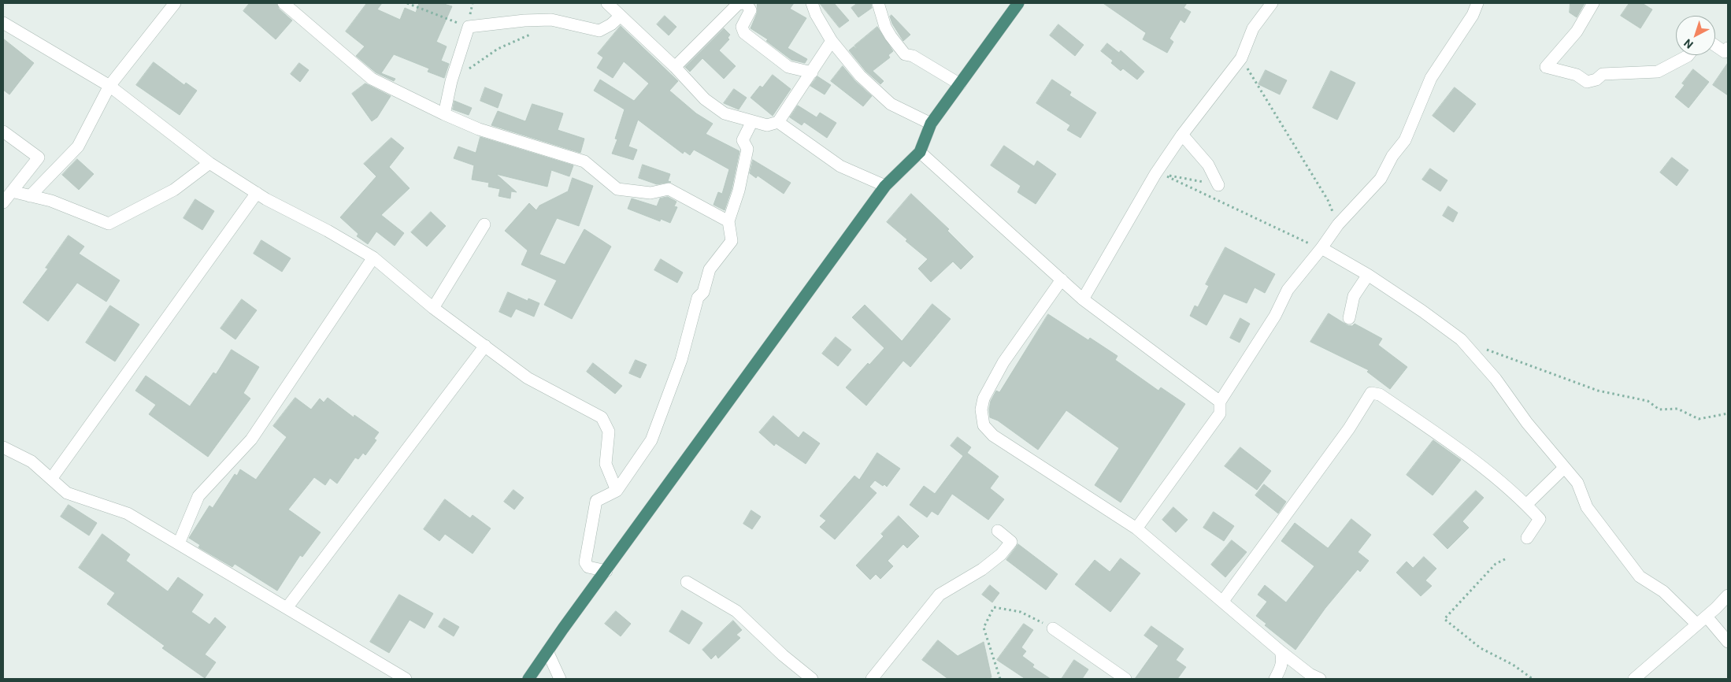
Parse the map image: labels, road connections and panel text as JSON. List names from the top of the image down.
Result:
{
  "north": "bottom left"
}
